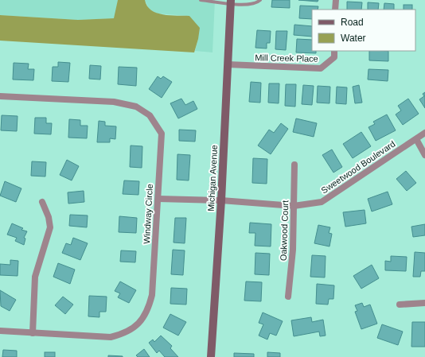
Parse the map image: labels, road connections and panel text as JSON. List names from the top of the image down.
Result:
{
  "streets": {
    "main road": ["Michigan Avenue"],
    "street": [
      "Mill Creek Place",
      "Sweetwood Boulevard",
      "Windway Circle",
      "Oakwood Court"
    ]
  },
  "crossings": [
    ["Mill Creek Place", "Michigan Avenue"],
    ["Sweetwood Boulevard", "Michigan Avenue"],
    ["Sweetwood Boulevard", "Windway Circle"],
    ["Sweetwood Boulevard", "Oakwood Court"]
  ],
  "legend": ["Road", "Water"]
}
